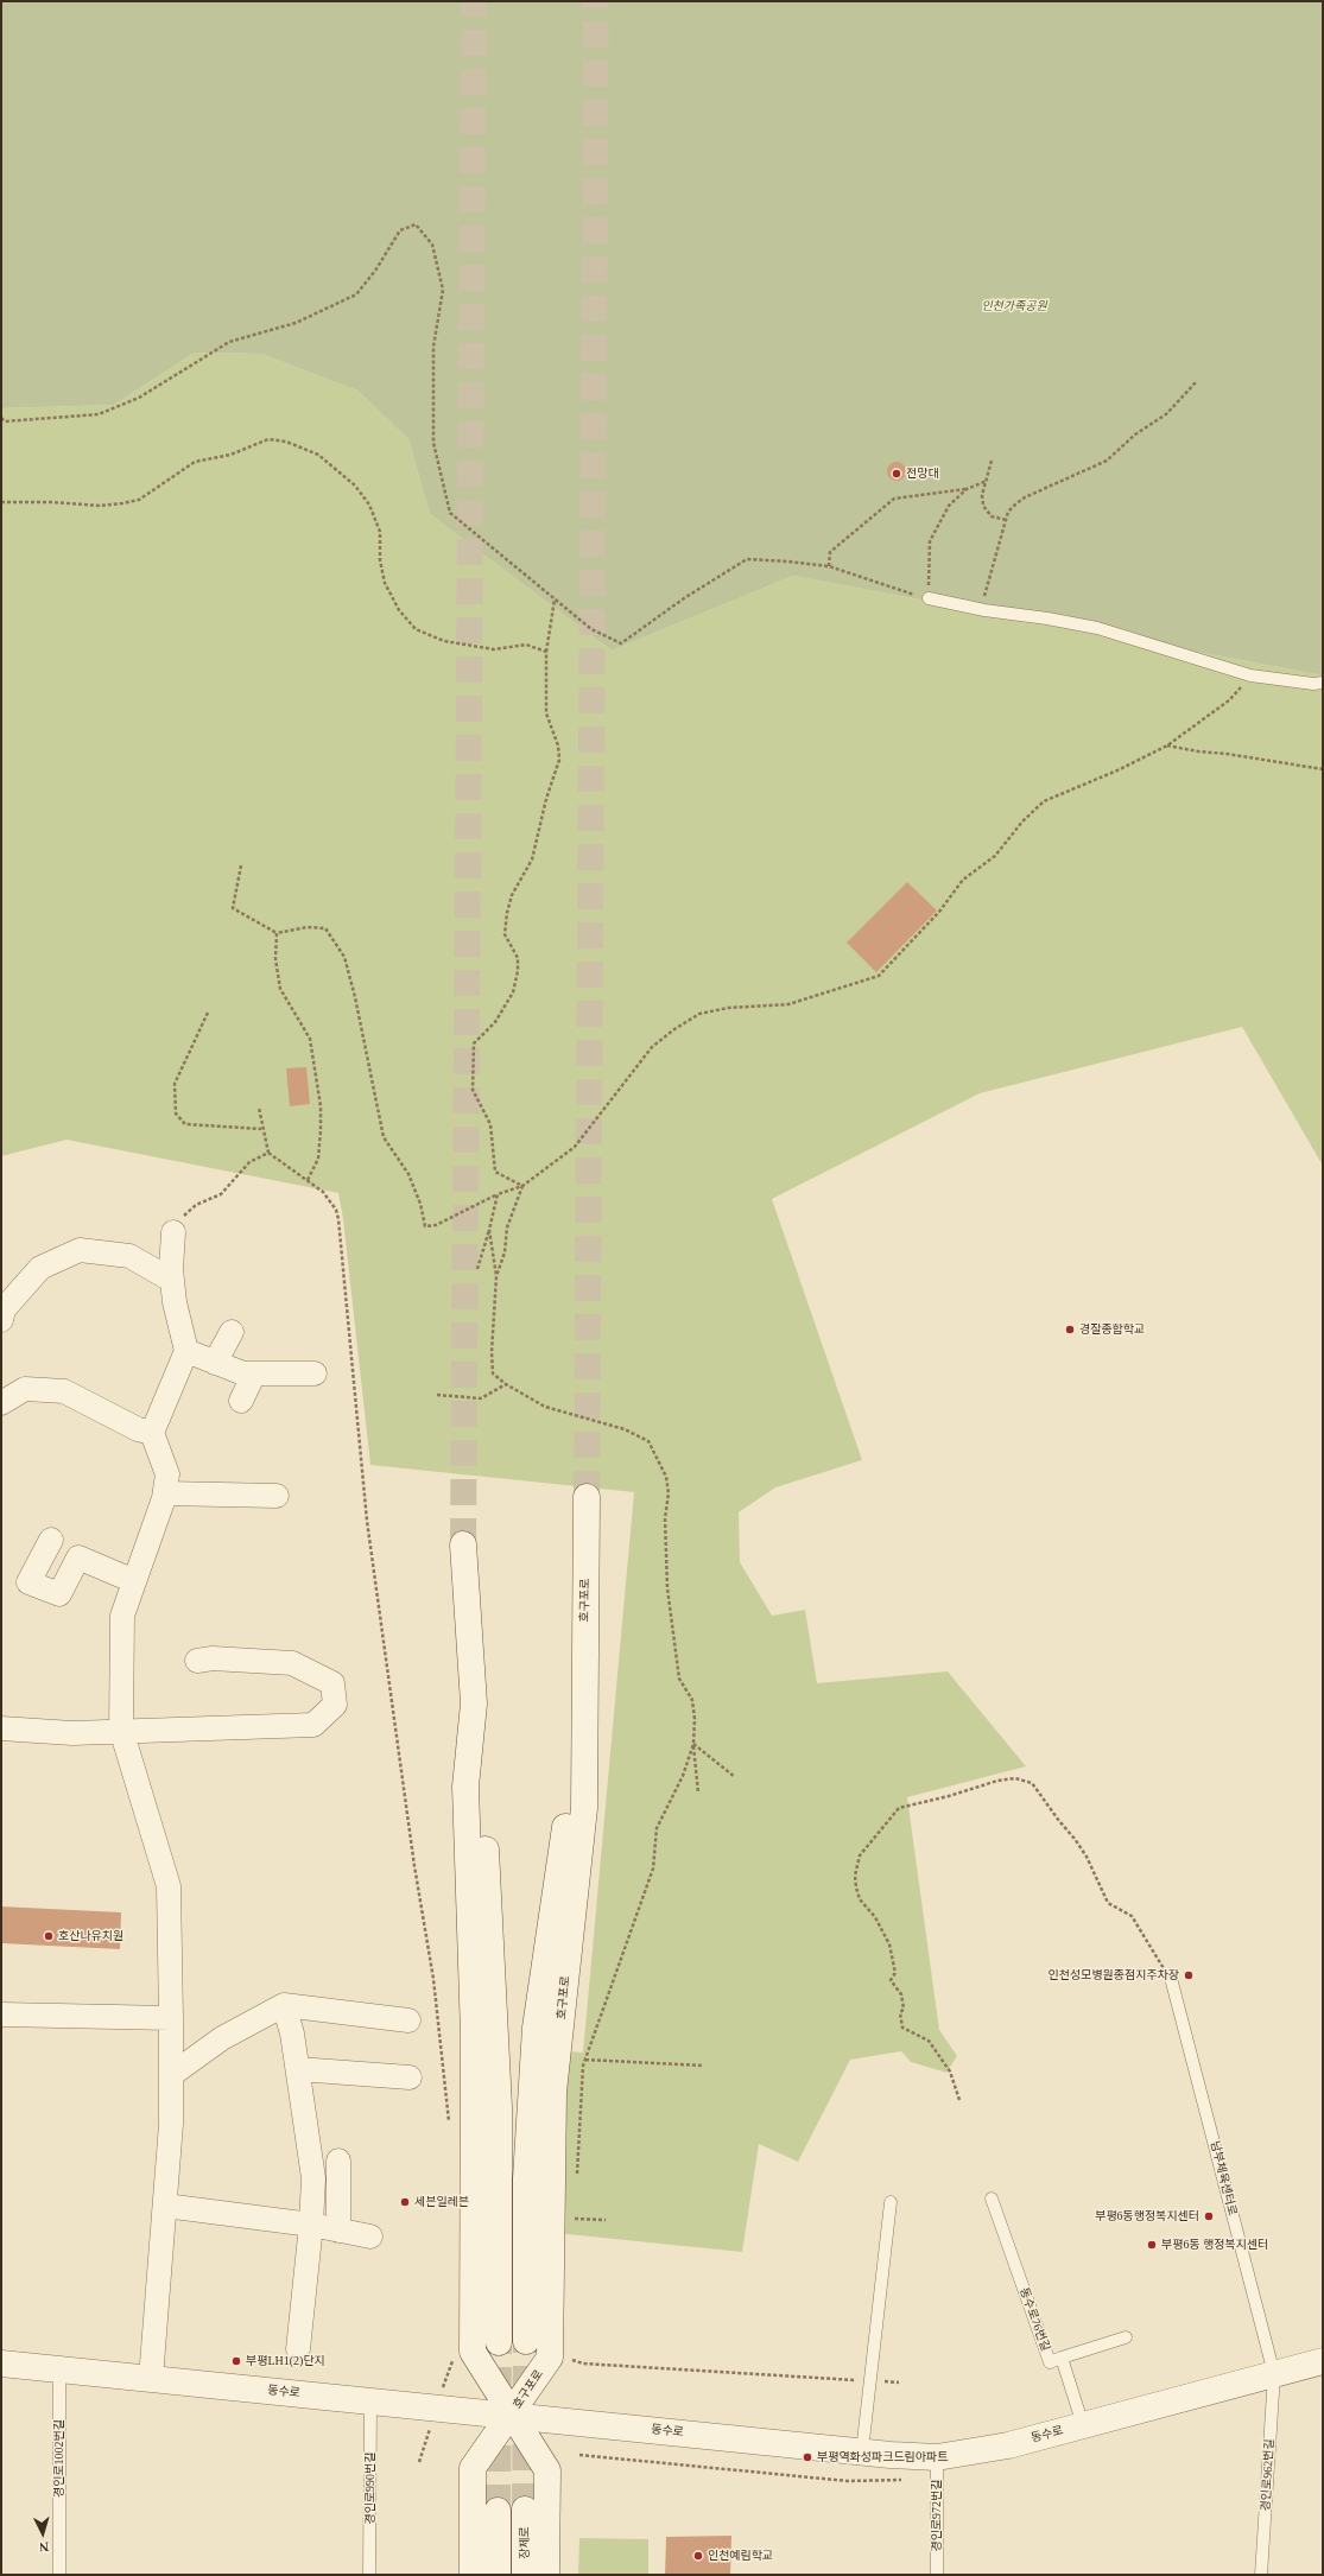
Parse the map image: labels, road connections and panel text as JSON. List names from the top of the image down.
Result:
{
  "streets": {
    "main road": ["호구포로", "동수로", "장제로"],
    "lane": [
      "남부체육센터로",
      "동수로76번길",
      "경인로1002번길",
      "경인로962번길",
      "경인로990번길",
      "경인로972번길"
    ]
  },
  "crossings": [
    ["호구포로", "동수로"],
    ["남부체육센터로", "동수로"],
    ["남부체육센터로", "경인로962번길"],
    ["동수로76번길", "동수로"],
    ["동수로", "경인로1002번길"],
    ["동수로", "경인로962번길"],
    ["동수로", "경인로990번길"],
    ["동수로", "경인로972번길"]
  ],
  "parks": ["인천가족공원"],
  "places": [
    "전망대",
    "경잘종합학교",
    "호산나유치원",
    "인천성모병원종점지주차장",
    "세븐일레븐",
    "부평6동행정복지센터",
    "부평6동 행정복지센터",
    "부평LH1(2)단지",
    "부평역화성파크드림아파트",
    "인천예림학교"
  ],
  "north": "bottom"
}
